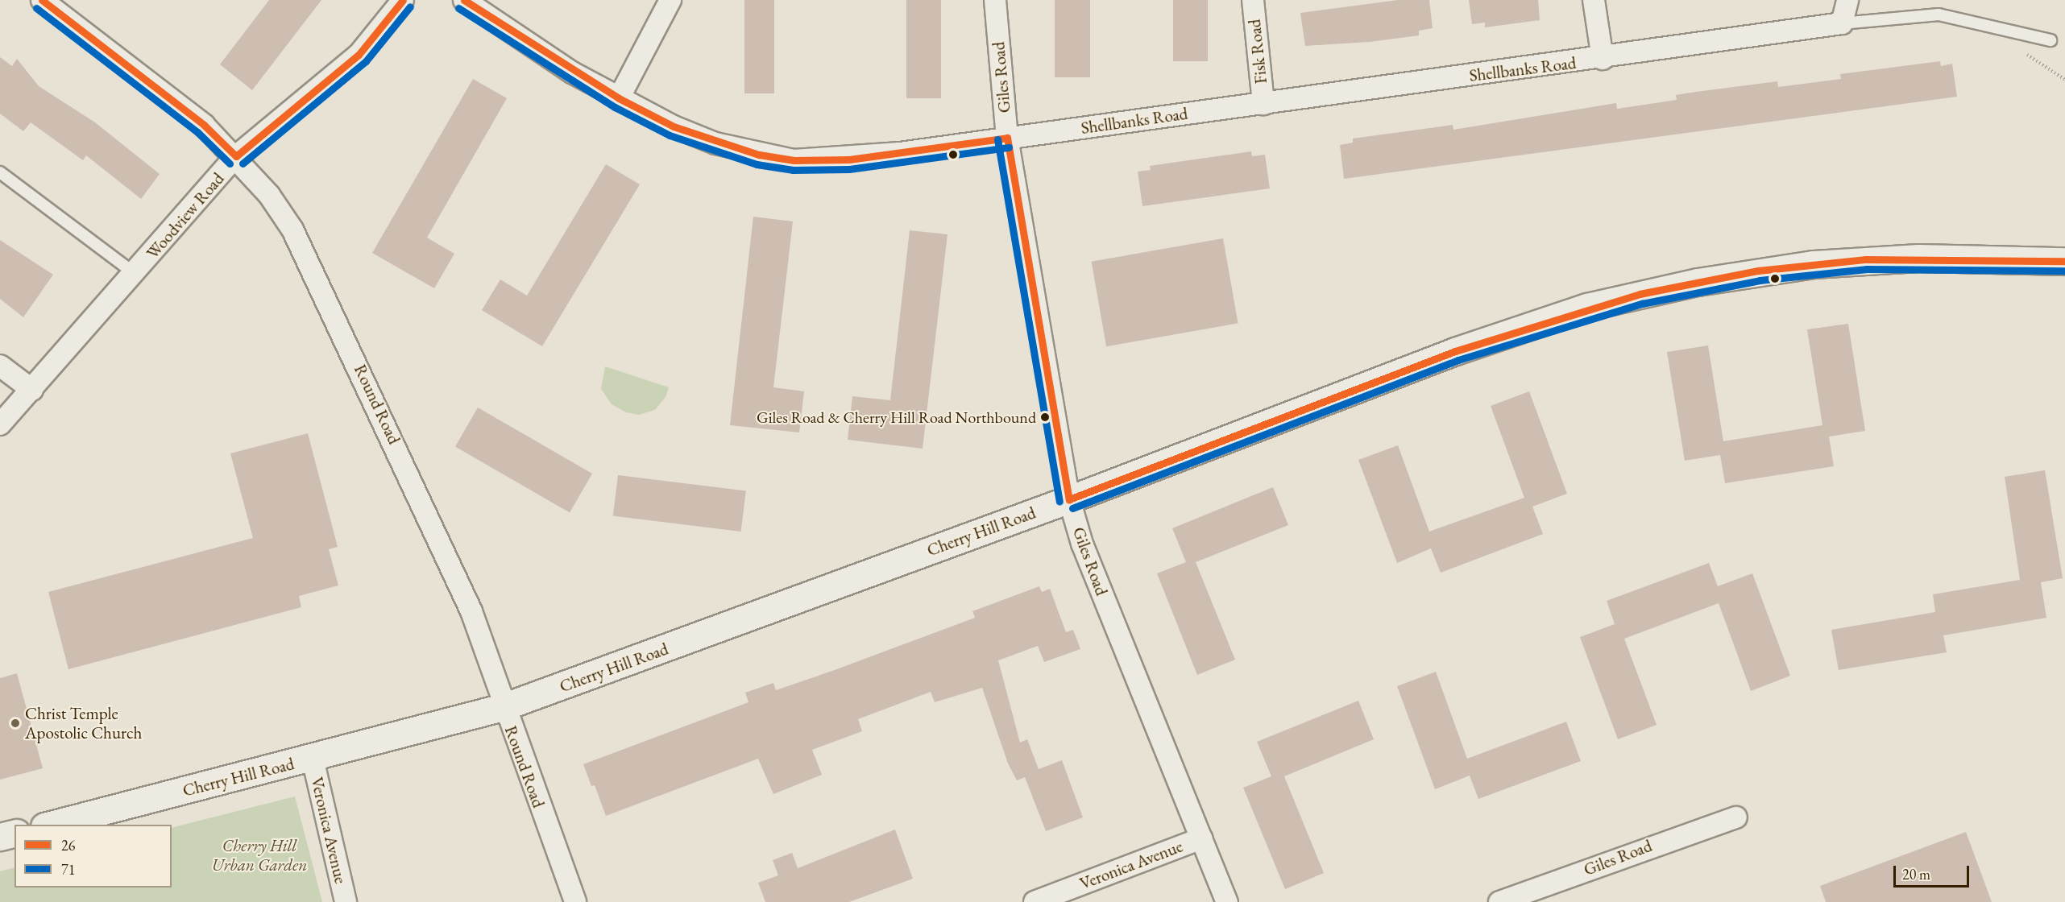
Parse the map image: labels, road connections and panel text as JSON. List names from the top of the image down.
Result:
{
  "streets": {
    "street": [
      "Fisk Road",
      "Shellbanks Road",
      "Giles Road",
      "Woodview Road",
      "Round Road",
      "Cherry Hill Road",
      "Veronica Avenue"
    ]
  },
  "crossings": [
    ["Fisk Road", "Shellbanks Road"],
    ["Shellbanks Road", "Giles Road"],
    ["Giles Road", "Cherry Hill Road"],
    ["Giles Road", "Veronica Avenue"],
    ["Woodview Road", "Round Road"],
    ["Round Road", "Cherry Hill Road"],
    ["Cherry Hill Road", "Veronica Avenue"]
  ],
  "parks": ["Cherry Hill Urban Garden"],
  "places": ["Giles Road & Cherry Hill Road Northbound", "Christ Temple Apostolic Church"],
  "lines": ["transit line 26", "transit line 71"],
  "legend": ["26", "71"],
  "scale_bar": "20 m"
}
